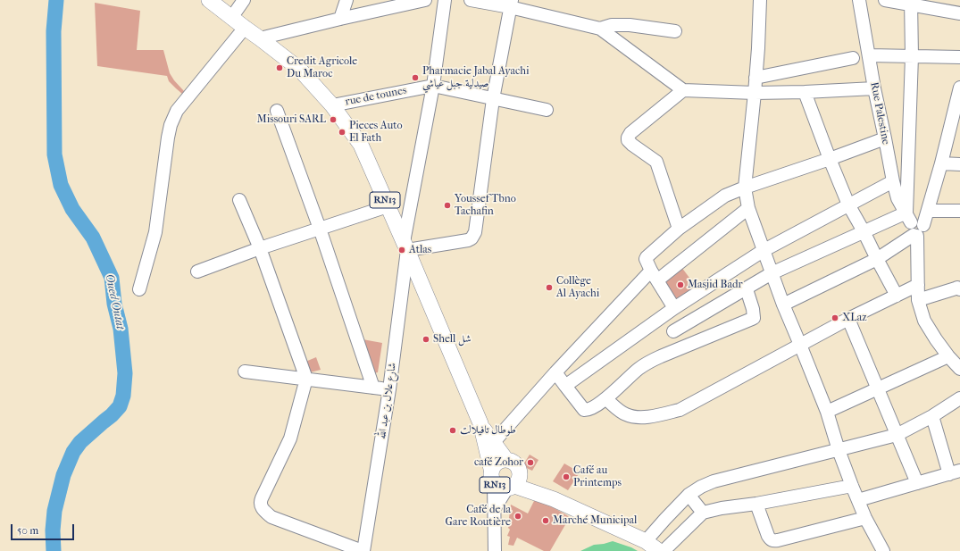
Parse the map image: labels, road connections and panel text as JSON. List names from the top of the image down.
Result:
{
  "streets": {
    "main road": ["RN13"],
    "street": ["rue de tounes", "Rue Palestine", "شارع علال بن عبد الله"]
  },
  "crossings": [
    ["rue de tounes", "RN13"],
    ["rue de tounes", "شارع علال بن عبد الله"],
    ["RN13", "شارع علال بن عبد الله"]
  ],
  "water": ["Oued Outat"],
  "places": [
    "Credit Agricole Du Maroc",
    "Pharmacie Jabal Ayachi صيدلية جبل عياشي",
    "Missouri SARL",
    "Pieces Auto El Fath",
    "Youssef Tbno Tachafin",
    "Atlas",
    "Masjid Badr",
    "Collège Al Ayachi",
    "XLaz",
    "Shell شل",
    "طوطال تافيلالت",
    "café Zohor",
    "Café au Printemps",
    "Café de la Gare Routière",
    "Marché Municipal"
  ],
  "scale_bar": "50 m"
}
